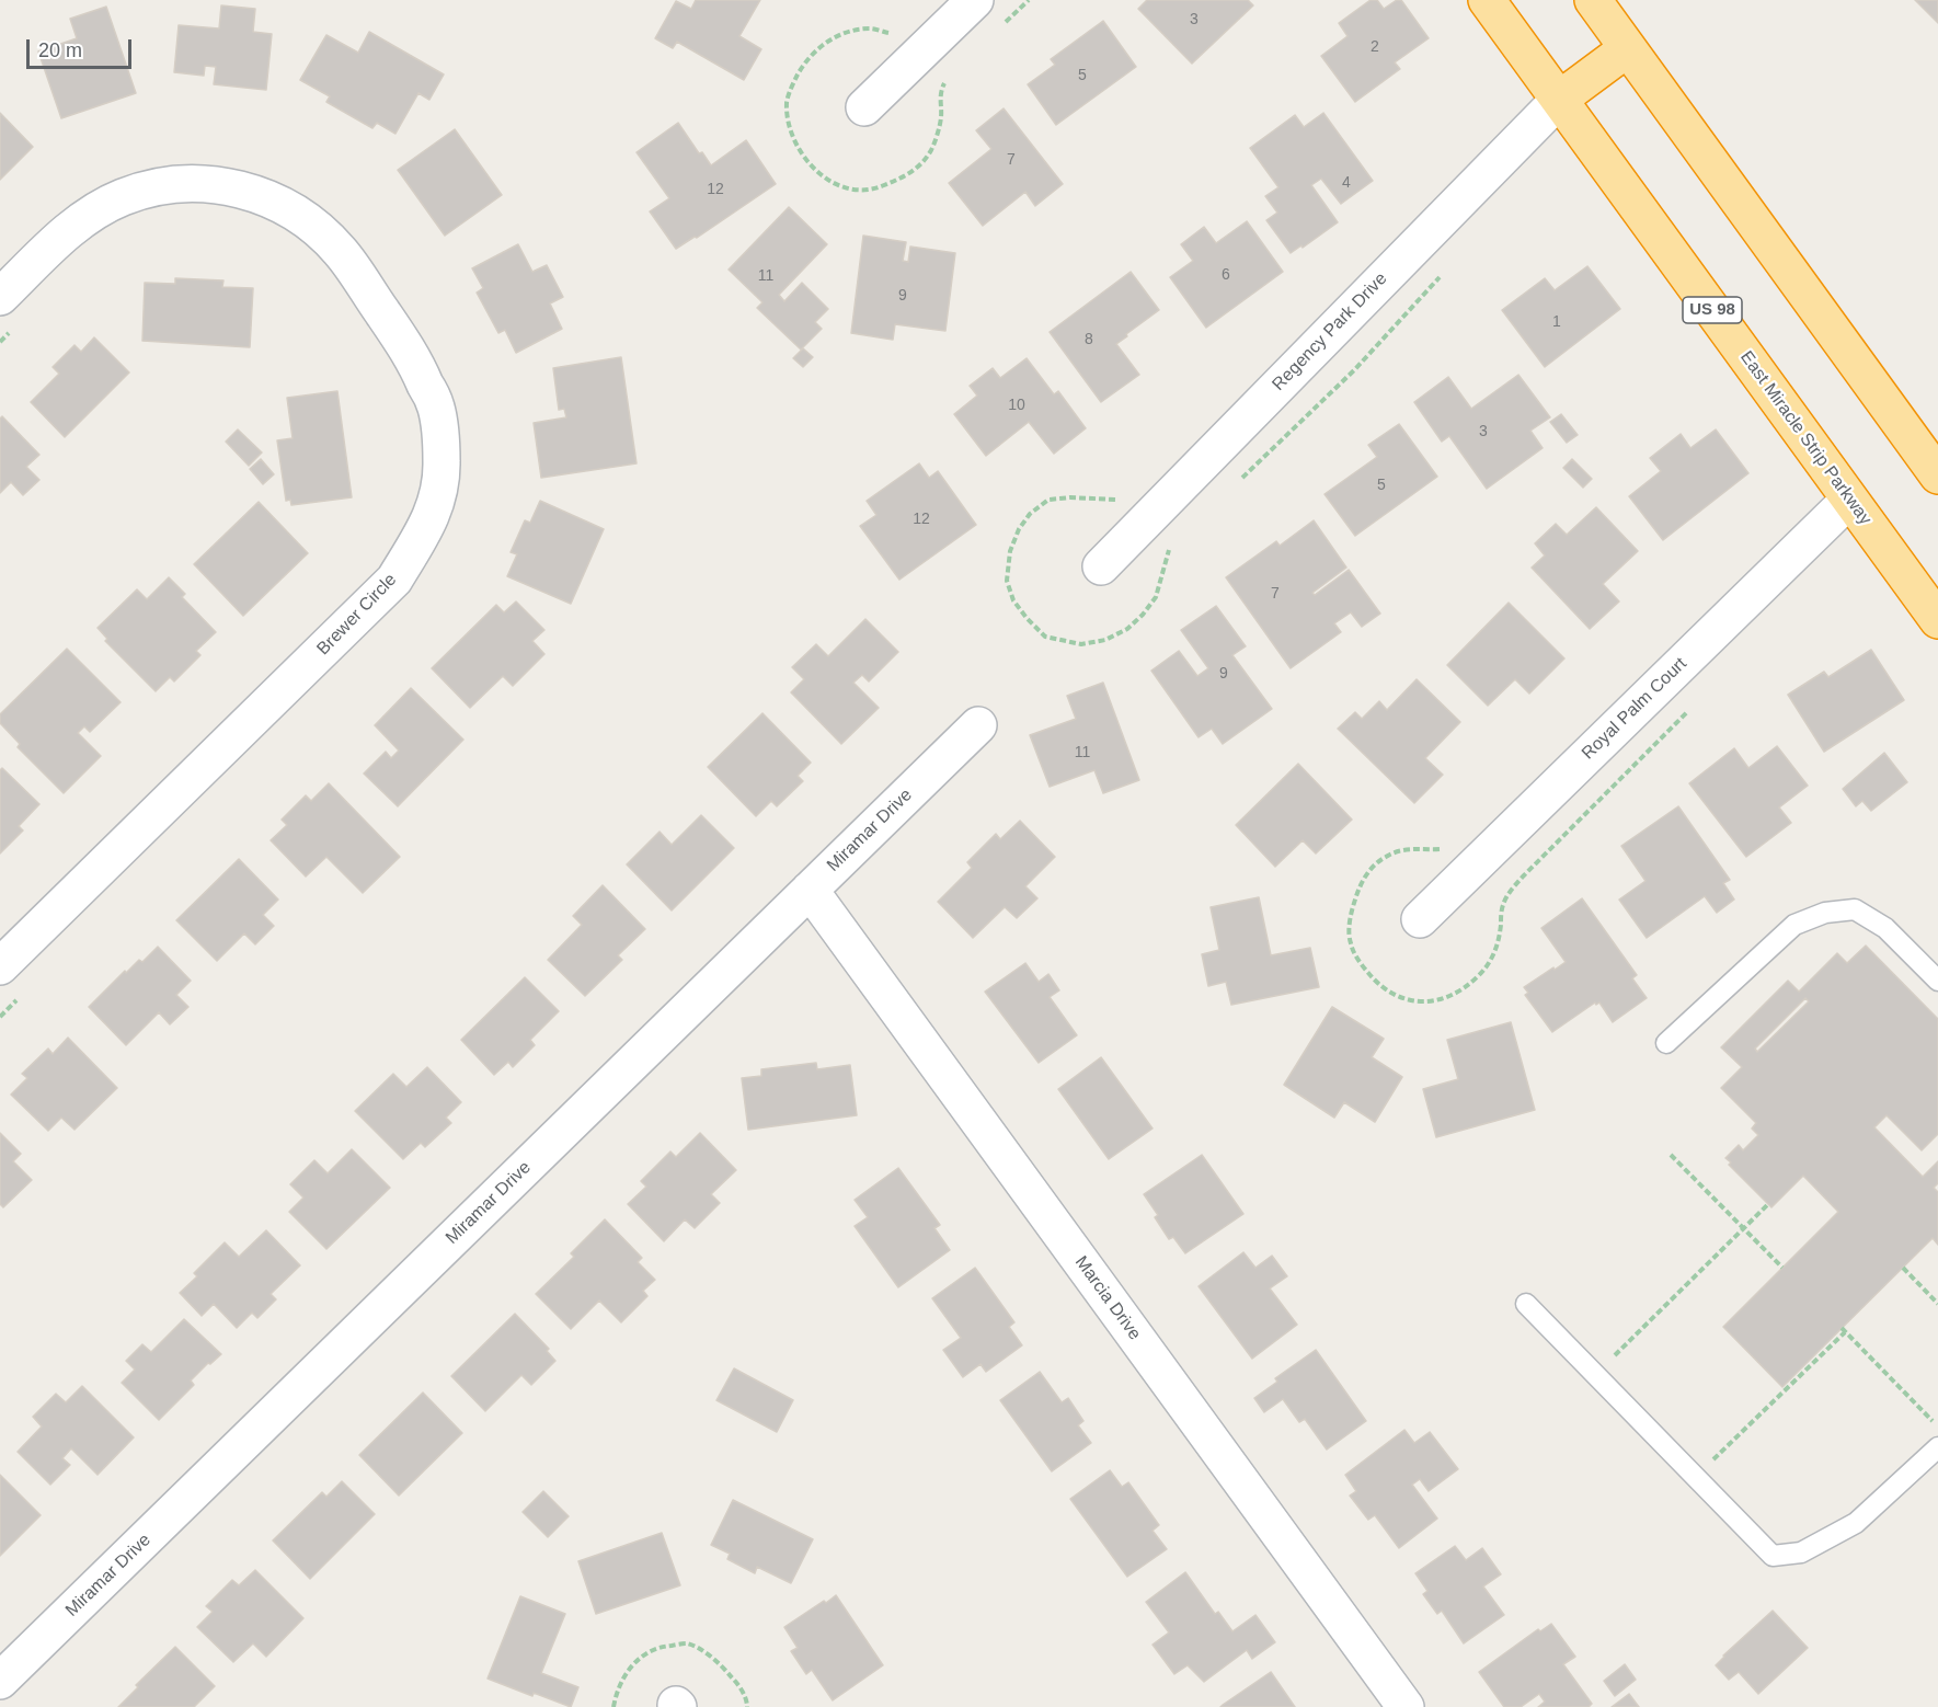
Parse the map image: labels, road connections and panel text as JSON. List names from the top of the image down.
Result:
{
  "streets": {
    "highway": ["US 98", "East Miracle Strip Parkway"],
    "street": [
      "Regency Park Drive",
      "Brewer Circle",
      "Royal Palm Court",
      "Miramar Drive",
      "Marcia Drive"
    ]
  },
  "crossings": [
    ["Regency Park Drive", "East Miracle Strip Parkway"],
    ["East Miracle Strip Parkway", "Royal Palm Court"],
    ["Miramar Drive", "Marcia Drive"]
  ],
  "house_numbers": [
    "3",
    "2",
    "5",
    "7",
    "4",
    "12",
    "6",
    "11",
    "9",
    "1",
    "8",
    "10",
    "3",
    "5",
    "12",
    "7",
    "9",
    "11"
  ],
  "scale_bar": "20 m"
}
